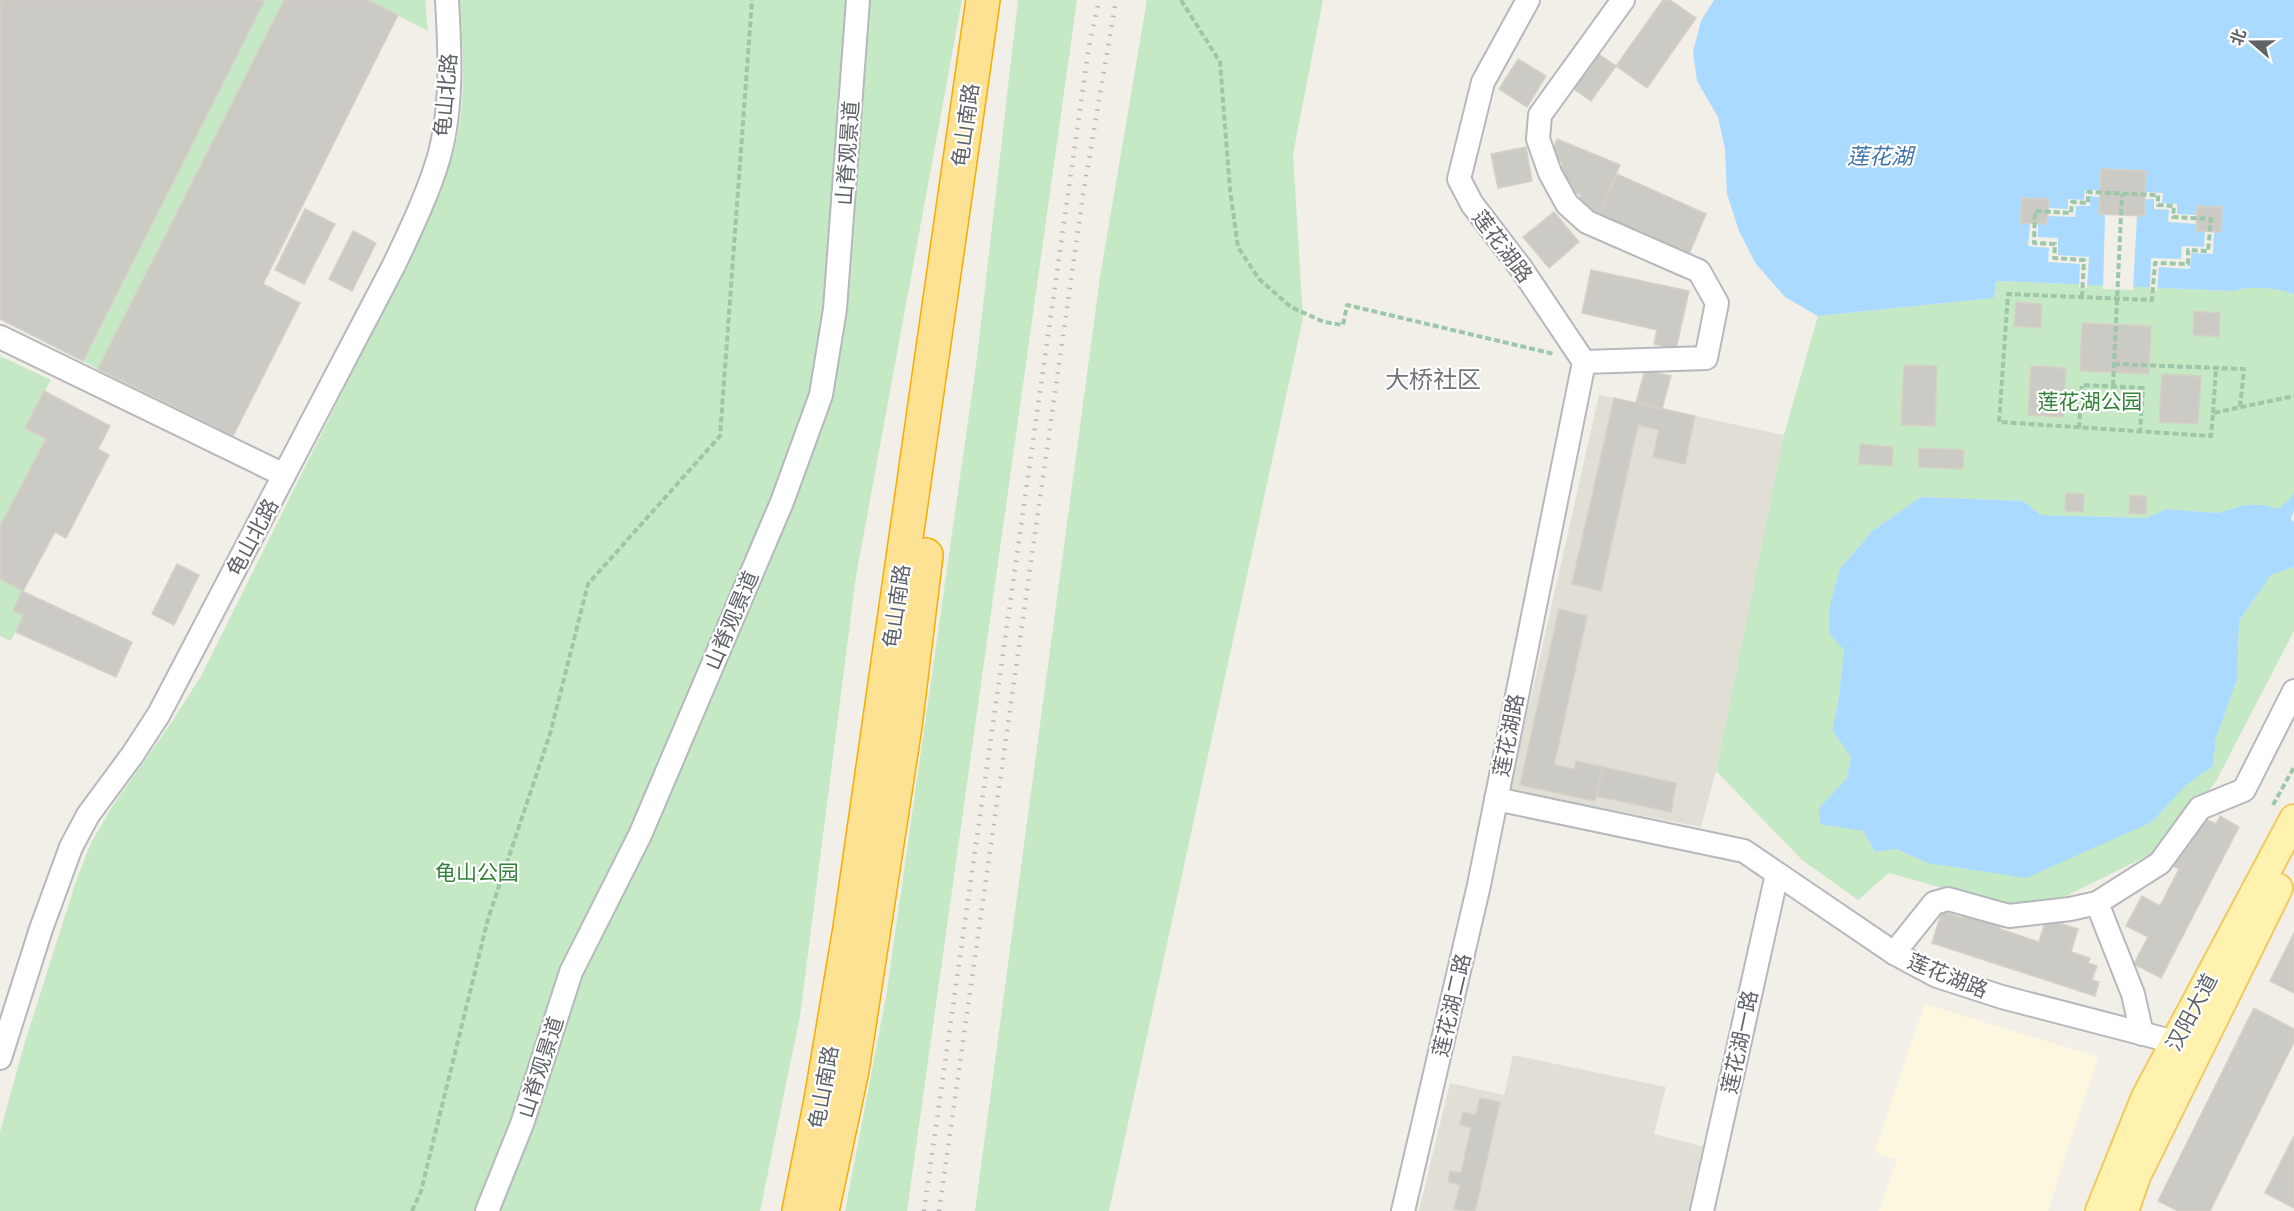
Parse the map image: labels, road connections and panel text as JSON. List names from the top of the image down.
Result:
{
  "streets": {
    "highway": ["龟山南路"],
    "main road": ["汉阳大道"],
    "street": [
      "龟山北路",
      "山脊观景道",
      "莲花湖路",
      "莲花湖二路",
      "莲花湖一路"
    ]
  },
  "crossings": [
    ["莲花湖路", "莲花湖二路"],
    ["莲花湖路", "汉阳大道"],
    ["莲花湖路", "莲花湖一路"]
  ],
  "districts": ["大桥社区"],
  "water": ["莲花湖"],
  "parks": ["莲花湖公园", "龟山公园"],
  "north": "left"
}
